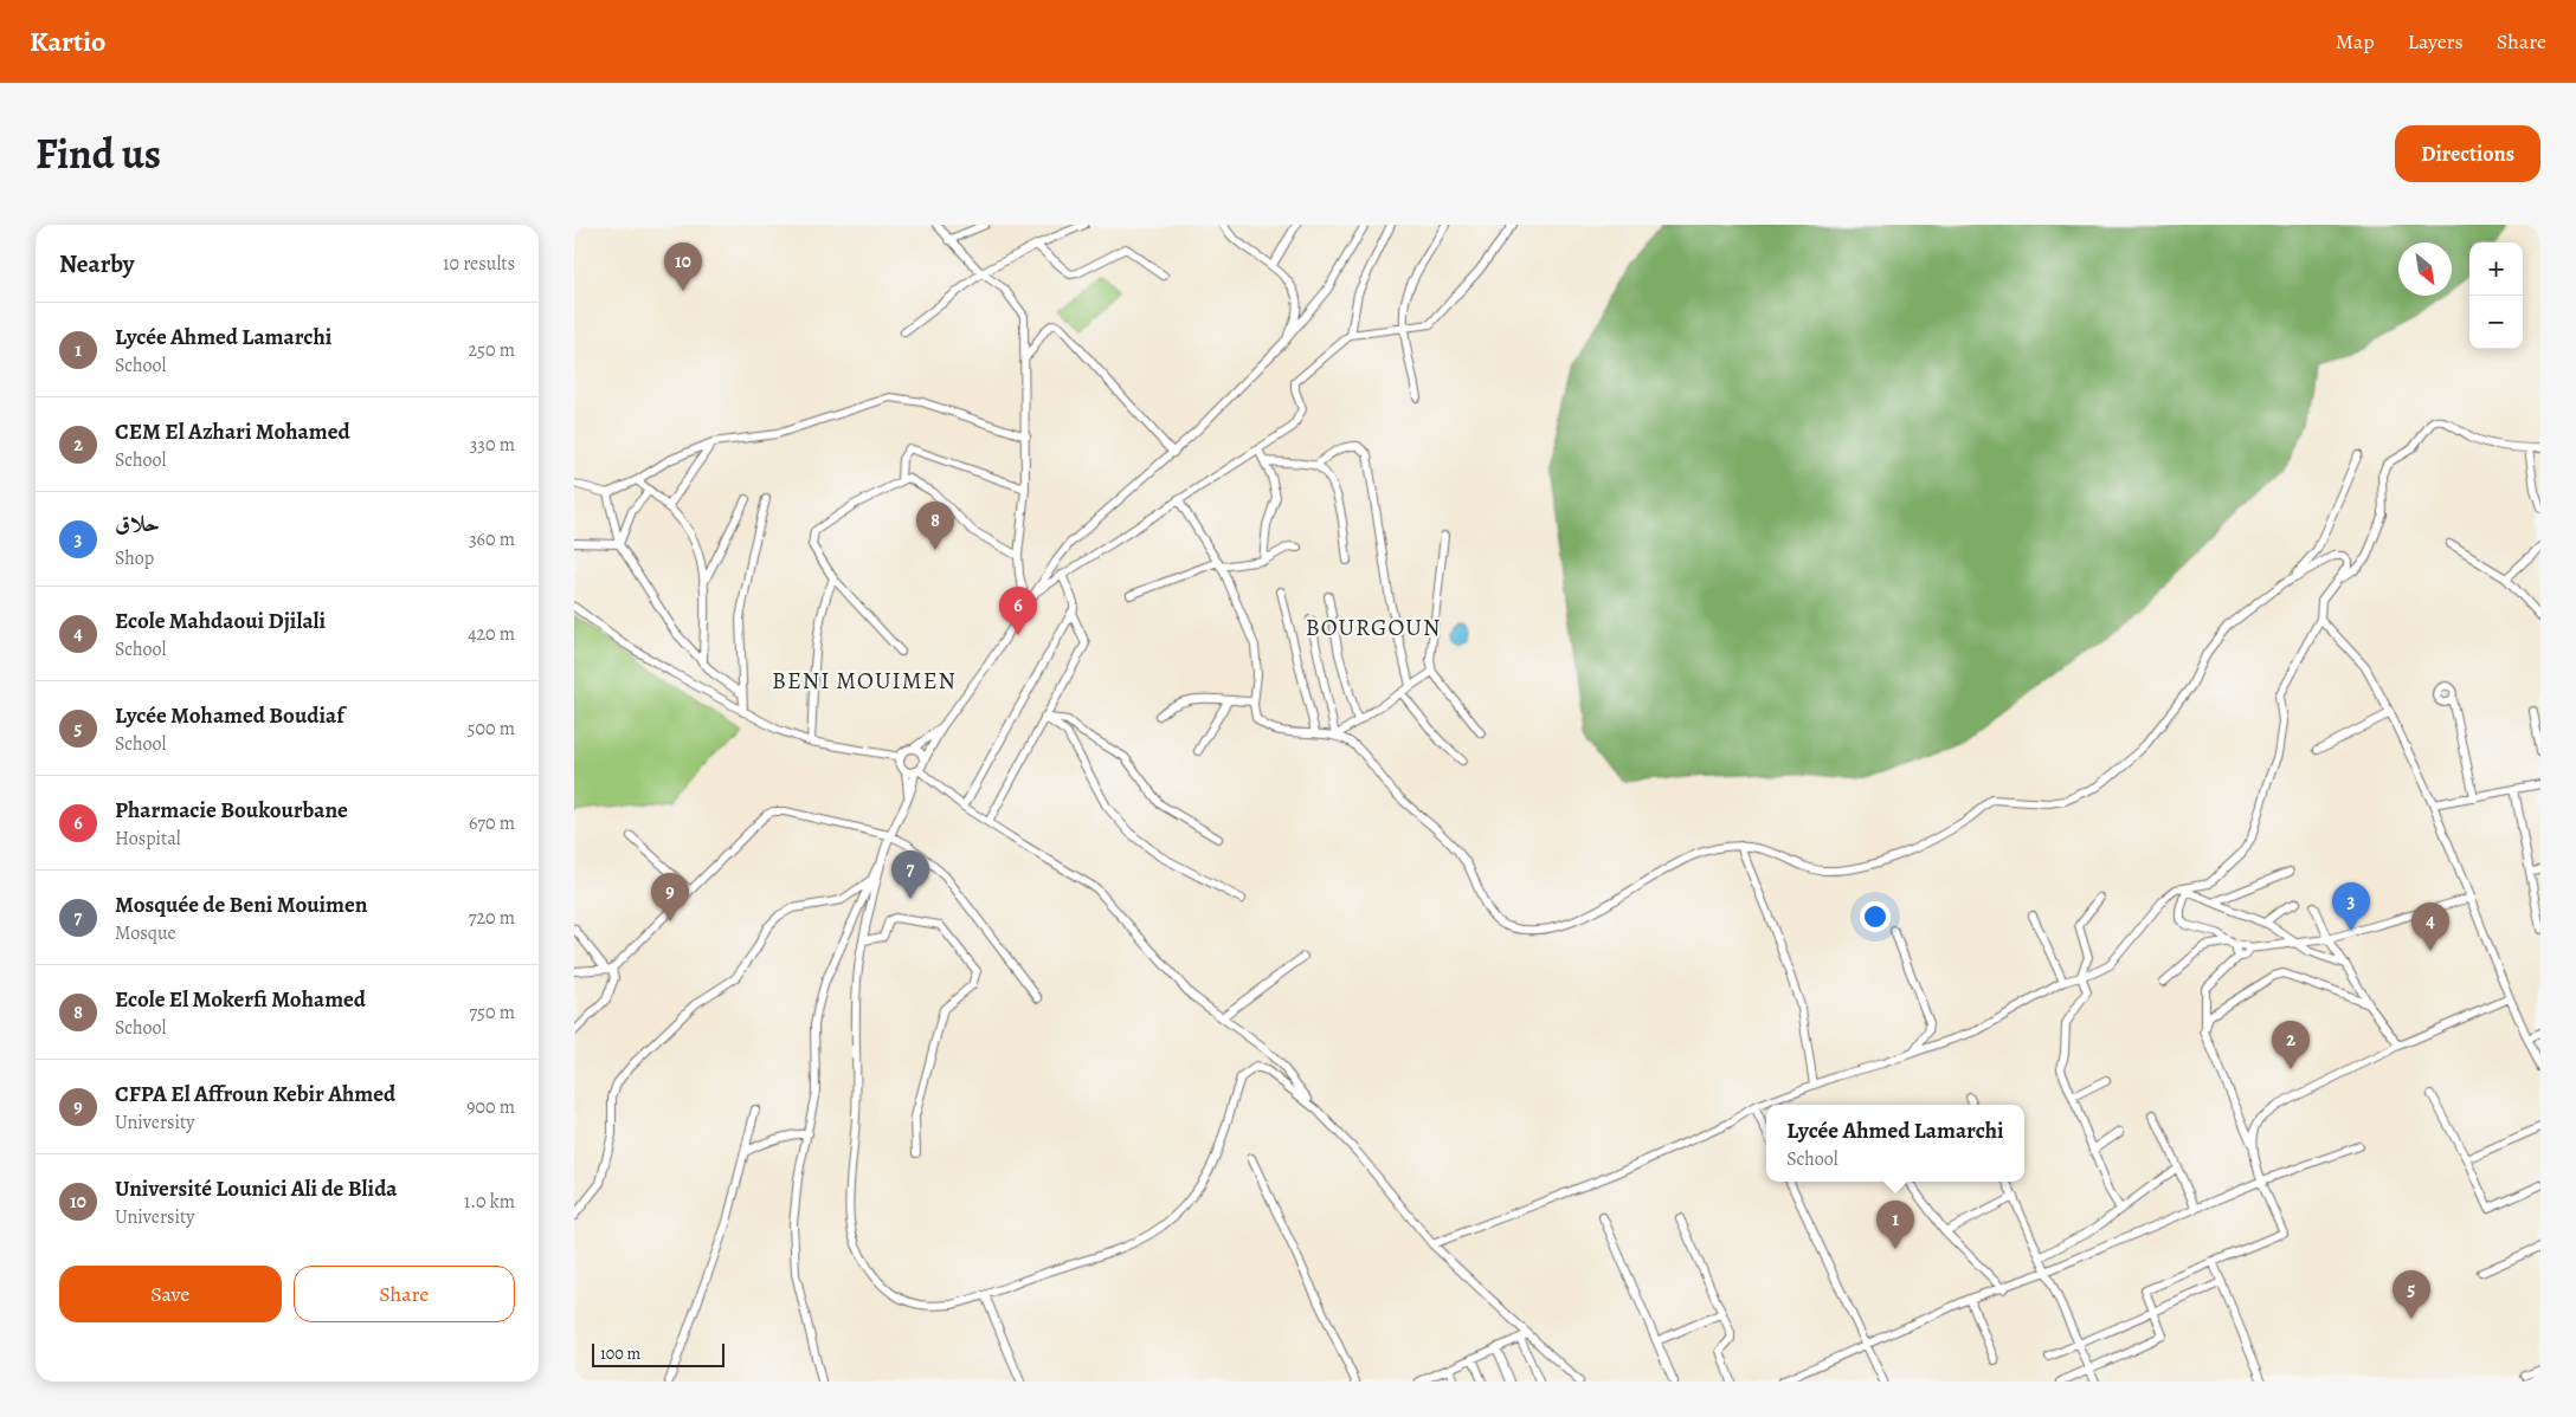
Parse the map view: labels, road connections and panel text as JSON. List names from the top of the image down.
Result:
{
  "districts": ["BOURGOUN", "BENI MOUIMEN"],
  "scale_bar": "100 m",
  "north": "bottom right",
  "page": {
    "header": "Kartio",
    "nav": ["Map", "Layers", "Share"],
    "title": "Find us",
    "buttons": [
      "Directions",
      ["Save", "Share"]
    ],
    "heading": ["Nearby", "10 results"],
    "map_buttons": ["+", "−"],
    "pins": [
      "10",
      "8",
      "6",
      "7",
      "9",
      "3",
      "4",
      "2",
      "1",
      "5"
    ],
    "list": [
      {
        "mark": "1",
        "name": "Lycée Ahmed Lamarchi",
        "note": "School",
        "value": "250 m"
      },
      {
        "mark": "2",
        "name": "CEM El Azhari Mohamed",
        "note": "School",
        "value": "330 m"
      },
      {
        "mark": "3",
        "name": "حلاق",
        "note": "Shop",
        "value": "360 m"
      },
      {
        "mark": "4",
        "name": "Ecole Mahdaoui Djilali",
        "note": "School",
        "value": "420 m"
      },
      {
        "mark": "5",
        "name": "Lycée Mohamed Boudiaf",
        "note": "School",
        "value": "500 m"
      },
      {
        "mark": "6",
        "name": "Pharmacie Boukourbane",
        "note": "Hospital",
        "value": "670 m"
      },
      {
        "mark": "7",
        "name": "Mosquée de Beni Mouimen",
        "note": "Mosque",
        "value": "720 m"
      },
      {
        "mark": "8",
        "name": "Ecole El Mokerfi Mohamed",
        "note": "School",
        "value": "750 m"
      },
      {
        "mark": "9",
        "name": "CFPA El Affroun Kebir Ahmed",
        "note": "University",
        "value": "900 m"
      },
      {
        "mark": "10",
        "name": "Université Lounici Ali de Blida",
        "note": "University",
        "value": "1.0 km"
      }
    ],
    "popup": ["Lycée Ahmed Lamarchi", "School"],
    "scale": "100 m"
  }
}
